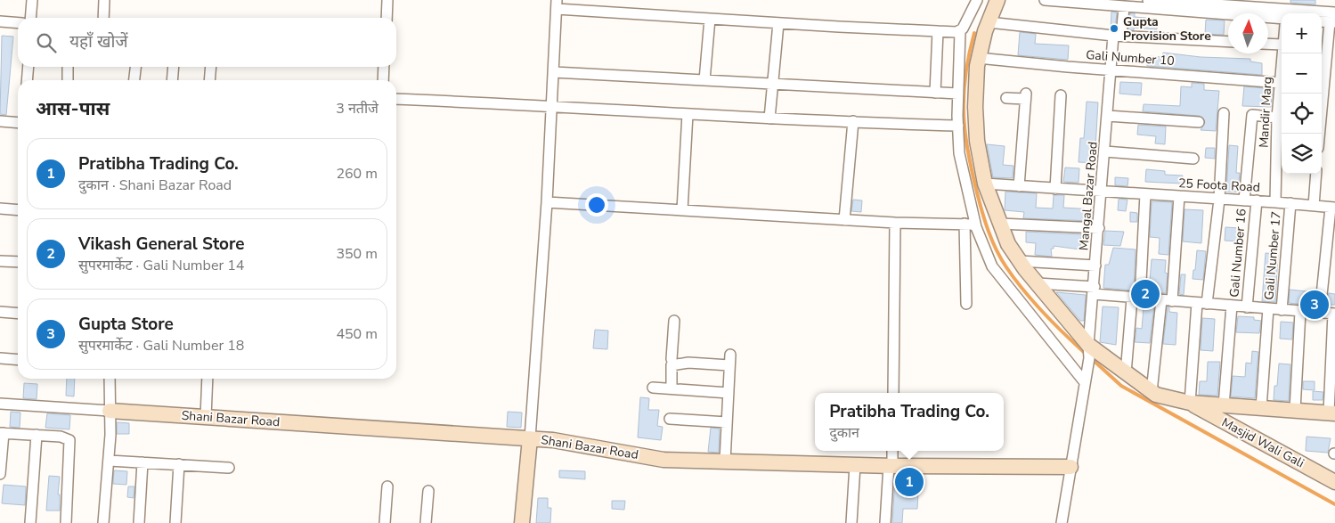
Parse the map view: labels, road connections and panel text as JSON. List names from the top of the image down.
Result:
{
  "streets": {
    "street": [
      "Gali Number 10",
      "Mandir Marg",
      "25 Foota Road",
      "Mangal Bazar Road",
      "Gali Number 16",
      "Gali Number 17",
      "Shani Bazar Road",
      "Masjid Wali Gali"
    ]
  },
  "crossings": [
    ["Gali Number 10", "Mandir Marg"],
    ["Gali Number 10", "Mangal Bazar Road"],
    ["Mandir Marg", "25 Foota Road"],
    ["25 Foota Road", "Mangal Bazar Road"],
    ["25 Foota Road", "Gali Number 16"],
    ["25 Foota Road", "Gali Number 17"],
    ["Mangal Bazar Road", "Shani Bazar Road"]
  ],
  "places": ["Gupta Provision Store"],
  "north": "top",
  "page": {
    "map_buttons": ["+", "−"],
    "search": "यहाँ खोजें",
    "heading": ["आस-पास", "3 नतीजे"],
    "list": [
      {
        "mark": "1",
        "name": "Pratibha Trading Co.",
        "note": "दुकान · Shani Bazar Road",
        "value": "260 m"
      },
      {
        "mark": "2",
        "name": "Vikash General Store",
        "note": "सुपरमार्केट · Gali Number 14",
        "value": "350 m"
      },
      {
        "mark": "3",
        "name": "Gupta Store",
        "note": "सुपरमार्केट · Gali Number 18",
        "value": "450 m"
      }
    ],
    "pins": ["2", "3", "1"],
    "popup": ["Pratibha Trading Co.", "दुकान"]
  }
}
